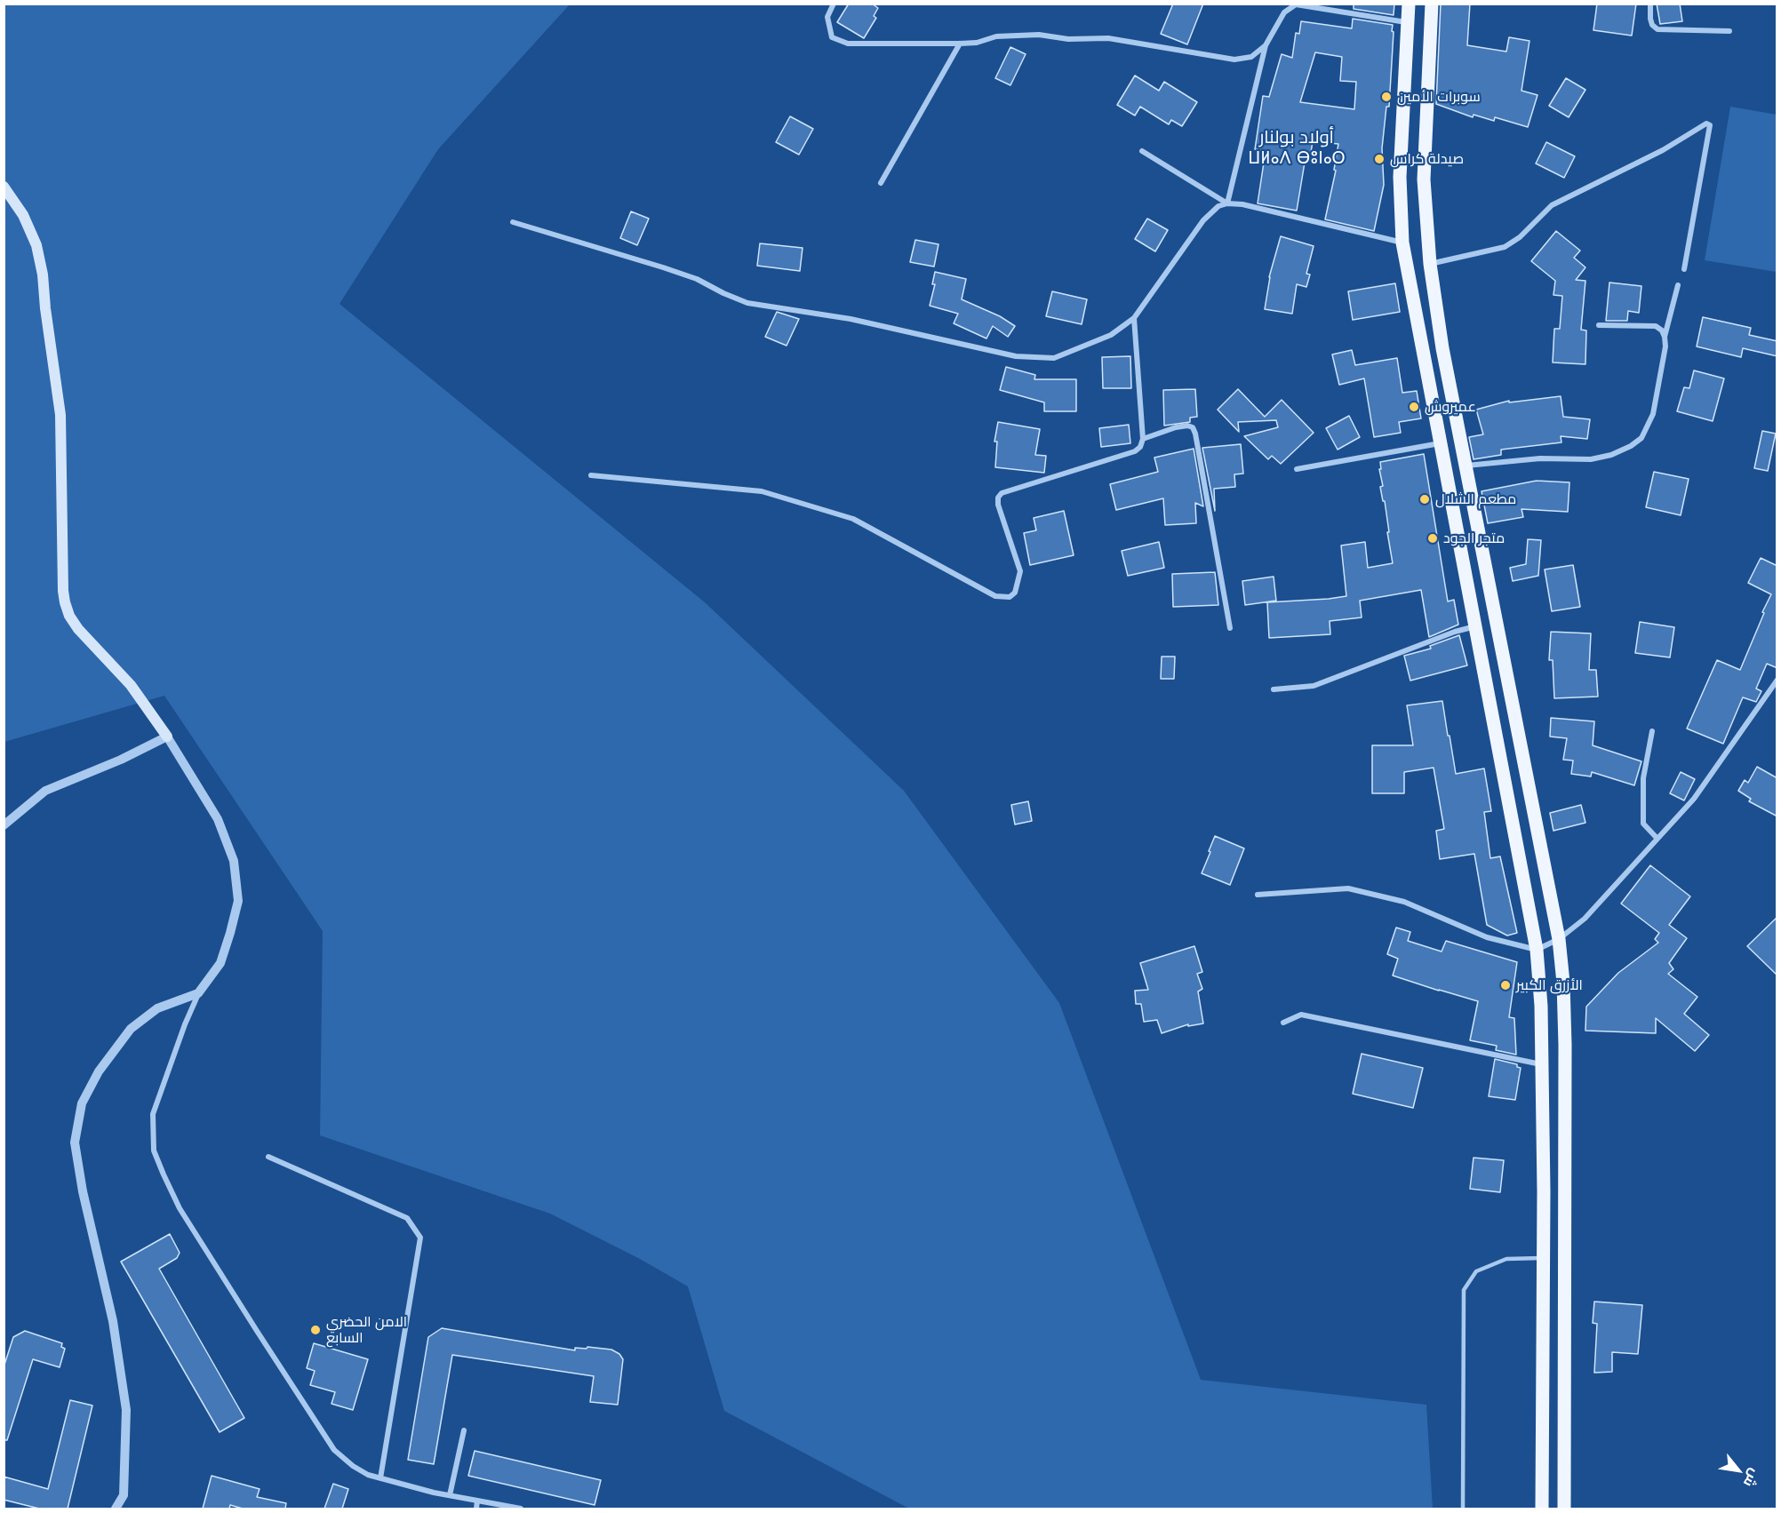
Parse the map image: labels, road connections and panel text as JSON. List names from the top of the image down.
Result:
{
  "districts": ["أولاد بولنار ⵡⵍⴰⴷ ⴱⵓⵏⴰⵔ"],
  "places": [
    "سوبرات الأمين",
    "صيدلة كراس",
    "عميروش",
    "مطعم الشلال",
    "متجر الجود",
    "الأزرق الكبير",
    "الامن الحضري السابع"
  ],
  "north": "bottom right"
}
